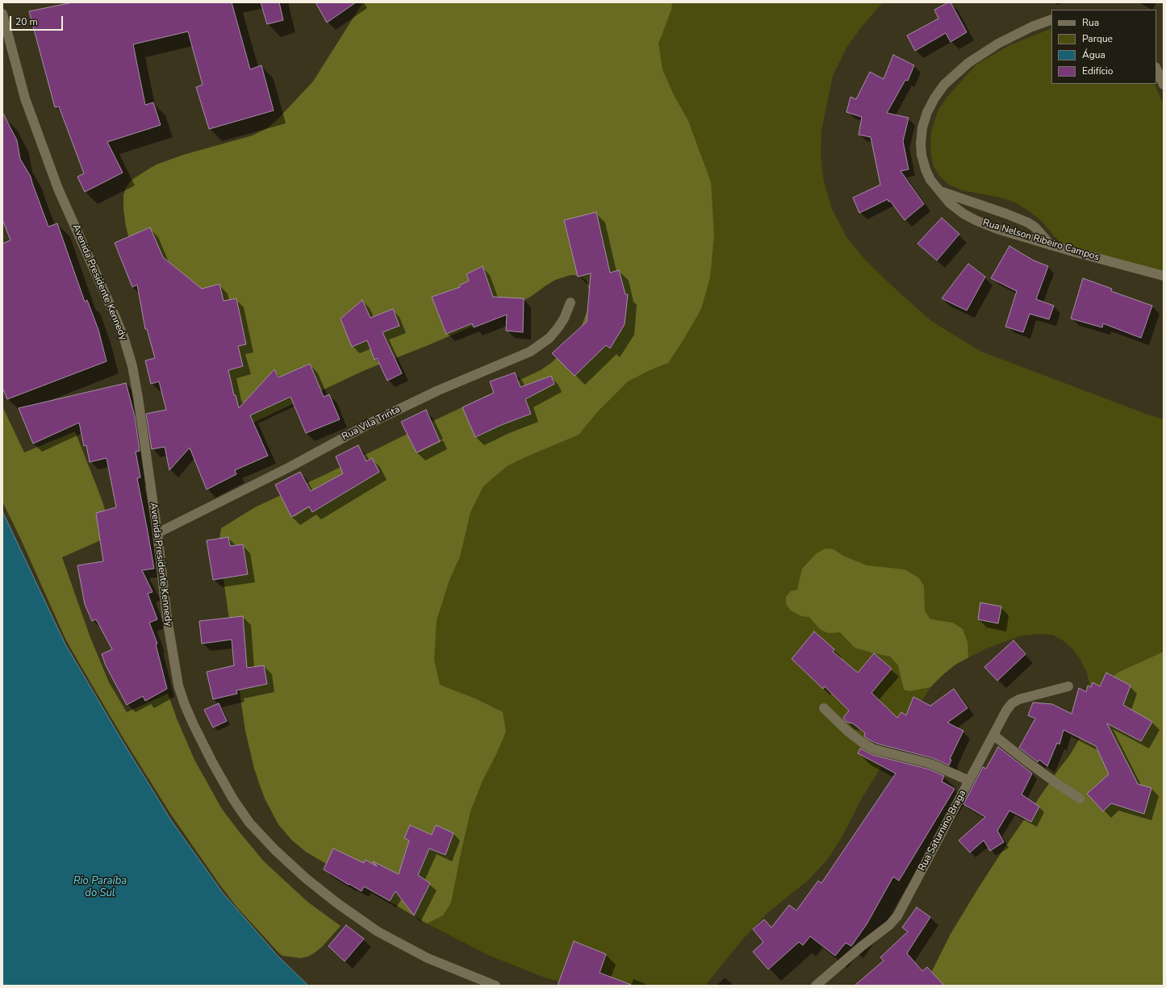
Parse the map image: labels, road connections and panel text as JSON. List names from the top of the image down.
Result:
{
  "streets": {
    "street": [
      "Rua Nelson Ribeiro Campos",
      "Avenida Presidente Kennedy",
      "Rua Vila Trinta",
      "Rua Saturnino Braga"
    ]
  },
  "crossings": [
    ["Avenida Presidente Kennedy", "Rua Vila Trinta"]
  ],
  "water": ["Rio Paraíba do Sul"],
  "legend": [
    "Rua",
    "Parque",
    "Água",
    "Edifício"
  ],
  "scale_bar": "20 m"
}
